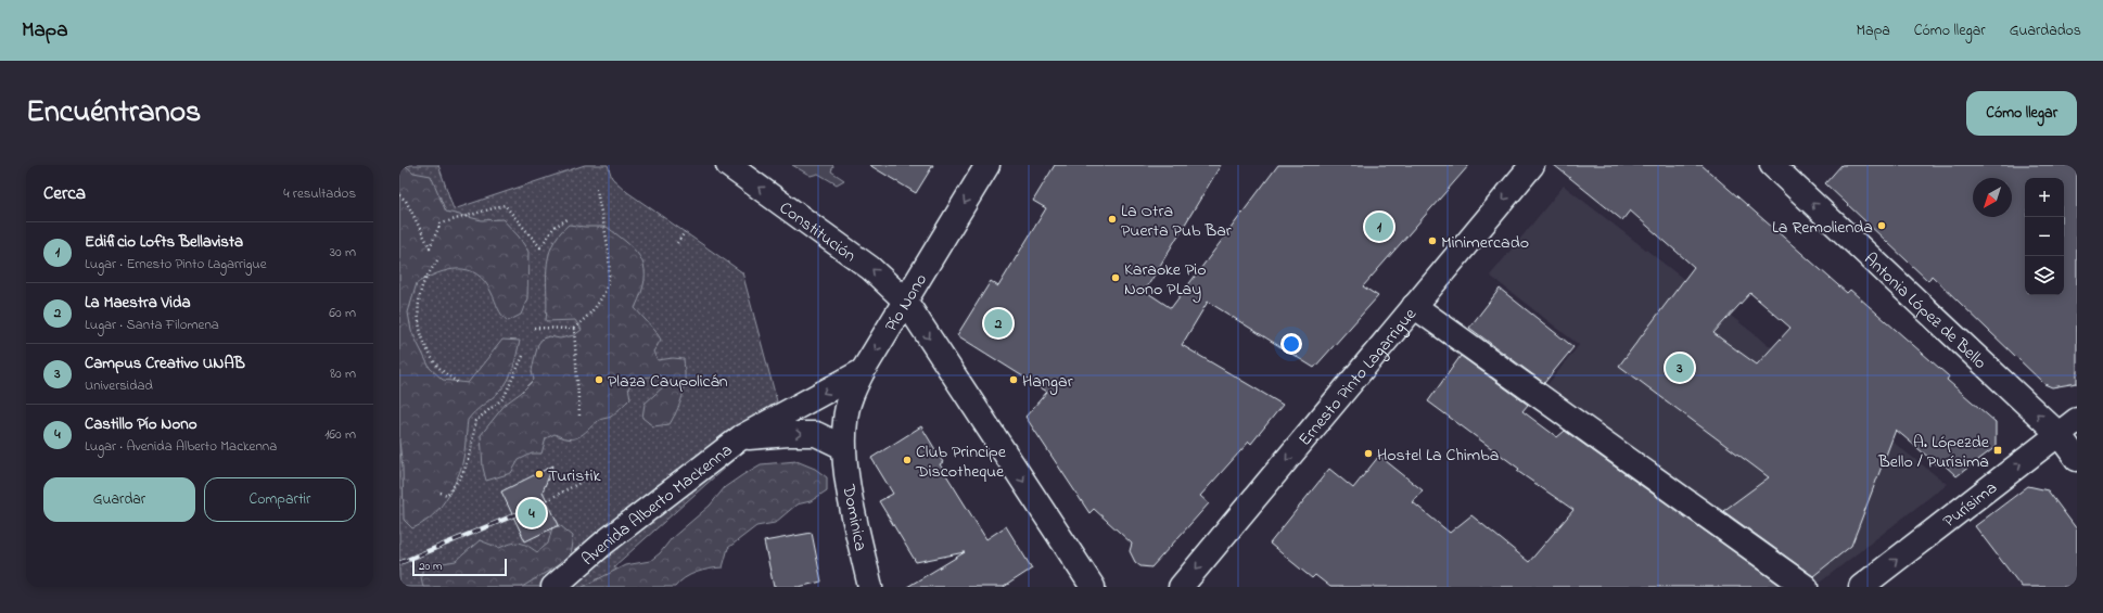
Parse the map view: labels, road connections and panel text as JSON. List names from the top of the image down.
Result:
{
  "streets": {
    "street": [
      "Constitución",
      "Pío Nono",
      "Antonia López de Bello",
      "Ernesto Pinto Lagarrigue",
      "Avenida Alberto Mackenna",
      "Purísima",
      "Dominica"
    ]
  },
  "crossings": [
    ["Constitución", "Pío Nono"],
    ["Pío Nono", "Avenida Alberto Mackenna"],
    ["Pío Nono", "Dominica"],
    ["Antonia López de Bello", "Purísima"],
    ["Avenida Alberto Mackenna", "Dominica"]
  ],
  "one_way": [
    "Pío Nono",
    "Antonia López de Bello",
    "Ernesto Pinto Lagarrigue",
    "Purísima"
  ],
  "places": {
    "other": [
      "La Otra Puerta Pub Bar",
      "La Remolienda",
      "Minimercado",
      "Karaoke Pio Nono PLay",
      "Plaza Caupolicán",
      "Hangar",
      "Hostel La Chimba",
      "Club Principe Discotheque",
      "Turistik"
    ],
    "transit": ["A. Lópezde Bello / Purísima"]
  },
  "scale_bar": "20 m",
  "north": "bottom left",
  "page": {
    "header": "Mapa",
    "nav": ["Mapa", "Cómo llegar", "Guardados"],
    "title": "Encuéntranos",
    "buttons": [
      "Cómo llegar",
      ["Guardar", "Compartir"]
    ],
    "heading": ["Cerca", "4 resultados"],
    "map_buttons": ["+", "−"],
    "pins": [
      "1",
      "2",
      "3",
      "4"
    ],
    "list": [
      {
        "mark": "1",
        "name": "Edificio Lofts Bellavista",
        "note": "Lugar · Ernesto Pinto Lagarrigue",
        "value": "30 m"
      },
      {
        "mark": "2",
        "name": "La Maestra Vida",
        "note": "Lugar · Santa Filomena",
        "value": "60 m"
      },
      {
        "mark": "3",
        "name": "Campus Creativo UNAB",
        "note": "Universidad",
        "value": "80 m"
      },
      {
        "mark": "4",
        "name": "Castillo Pío Nono",
        "note": "Lugar · Avenida Alberto Mackenna",
        "value": "160 m"
      }
    ],
    "scale": "20 m"
  }
}
